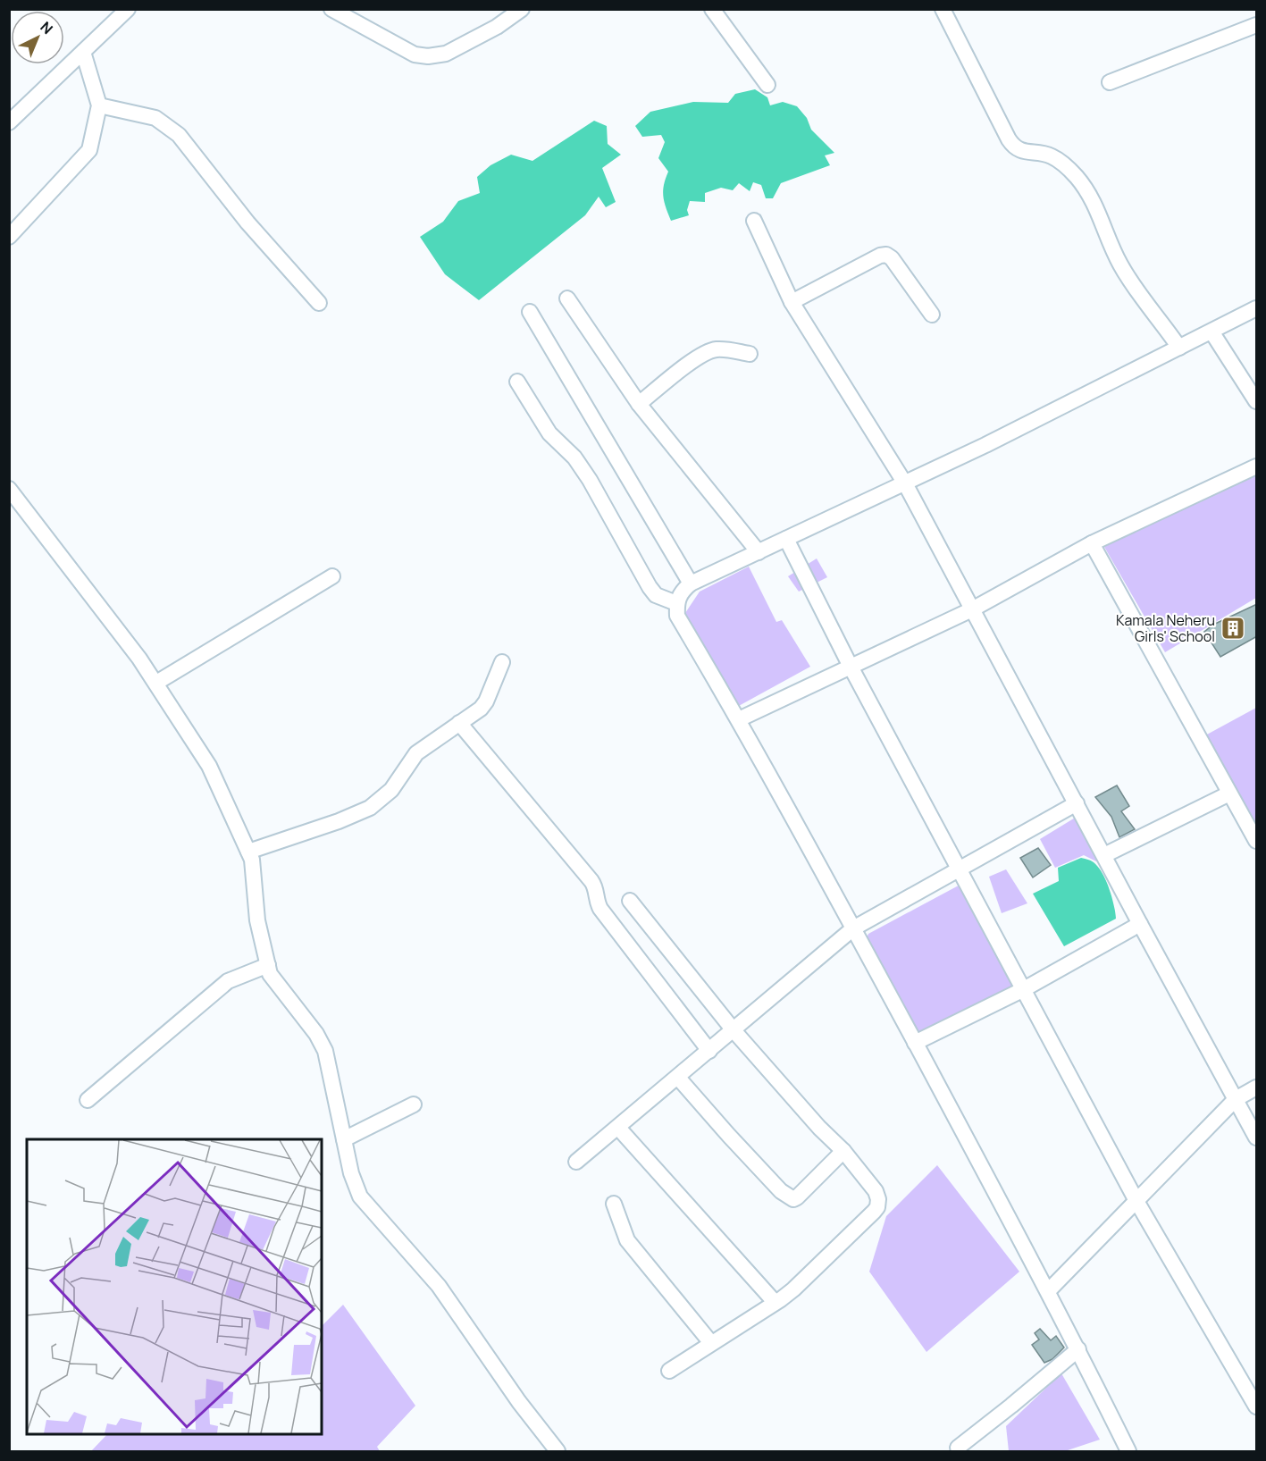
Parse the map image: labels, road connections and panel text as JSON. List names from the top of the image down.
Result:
{
  "places": {
    "building": ["Kamala Neheru Girls' School"]
  },
  "north": "top right"
}
